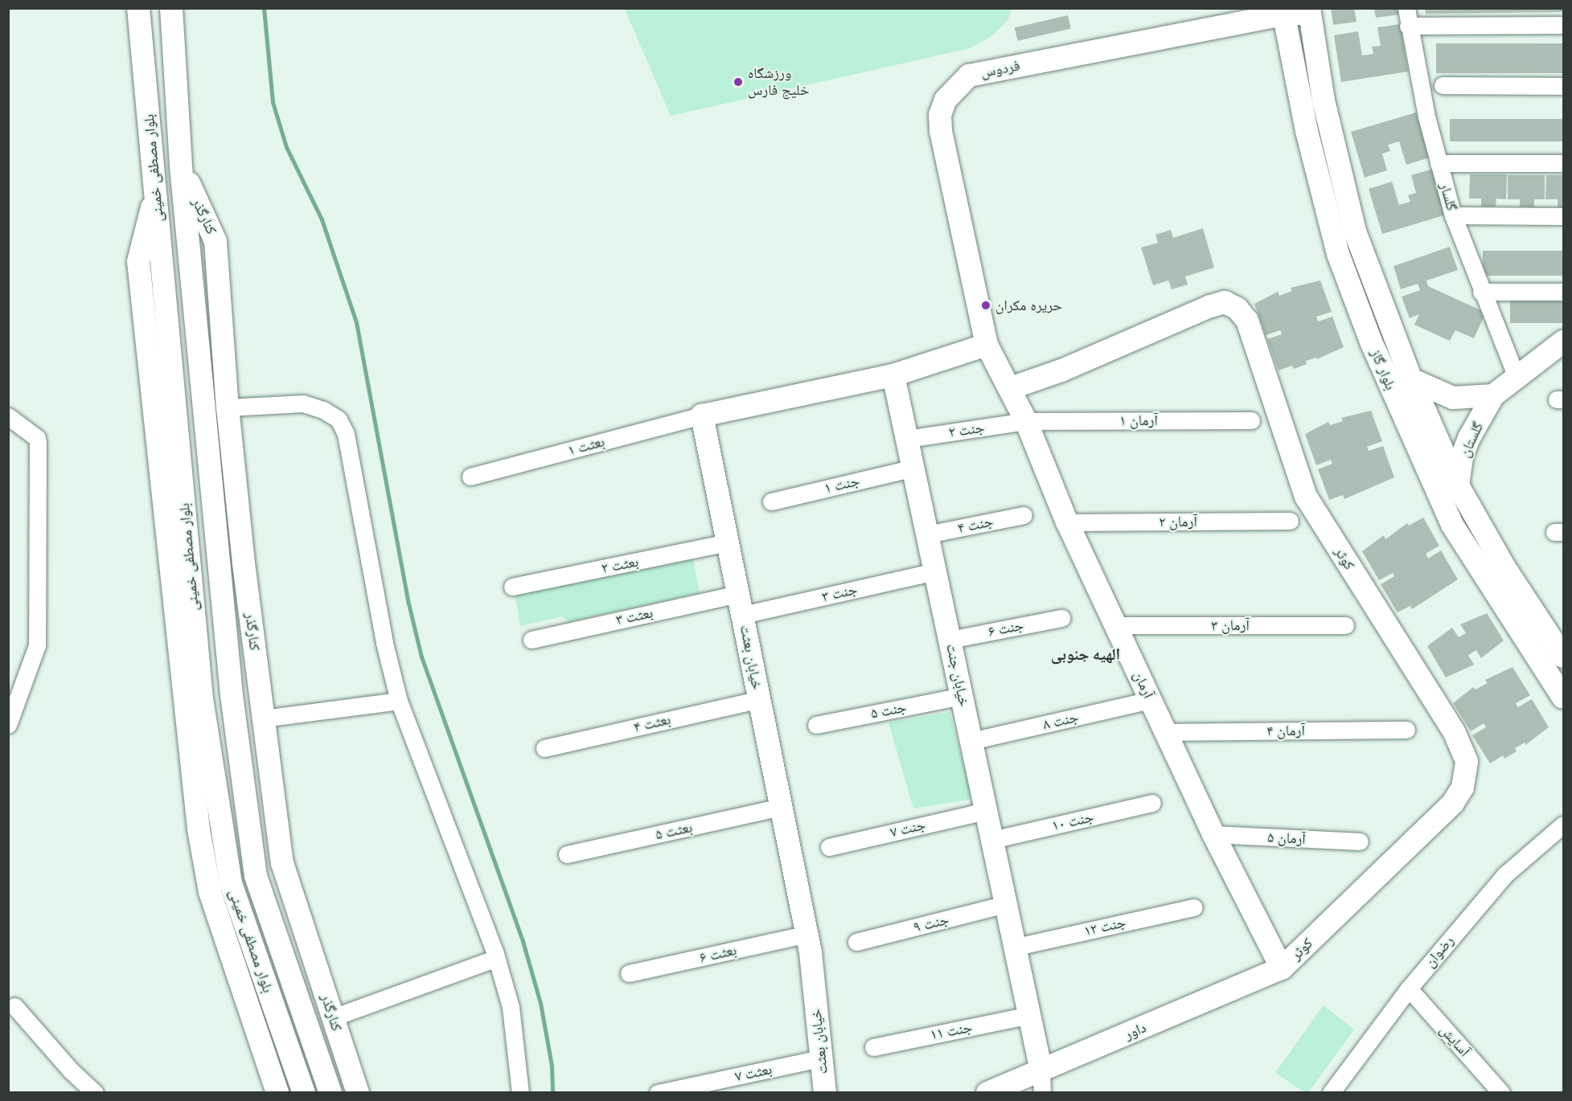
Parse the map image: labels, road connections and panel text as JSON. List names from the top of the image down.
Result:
{
  "streets": {
    "street": [
      "فردوس",
      "بلوار مصطفی خمینی",
      "گلسار",
      "کنارگذر",
      "بلوار گاز",
      "آرمان ۱",
      "جنت ۲",
      "گلستان",
      "بعثت ۱",
      "جنت ۱",
      "آرمان ۲",
      "جنت ۴",
      "کوثر",
      "بعثت ۲",
      "جنت ۳",
      "بعثت ۳",
      "آرمان ۳",
      "جنت ۶",
      "خیابان بعثت",
      "خیابان جنت",
      "آرمان",
      "جنت ۵",
      "جنت ۸",
      "بعثت ۴",
      "آرمان ۴",
      "جنت ۱۰",
      "جنت ۷",
      "بعثت ۵",
      "آرمان ۵",
      "جنت ۹",
      "جنت ۱۲",
      "رضوان",
      "بعثت ۶",
      "جنت ۱۱",
      "داور",
      "آسایش",
      "بعثت ۷"
    ]
  },
  "crossings": [
    ["فردوس", "بلوار گاز"],
    ["فردوس", "آرمان"],
    ["بلوار مصطفی خمینی", "کنارگذر"],
    ["گلسار", "گلستان"],
    ["بلوار گاز", "گلستان"],
    ["آرمان ۱", "جنت ۲"],
    ["آرمان ۱", "آرمان"],
    ["جنت ۲", "خیابان جنت"],
    ["جنت ۲", "آرمان"],
    ["بعثت ۱", "خیابان بعثت"],
    ["جنت ۱", "خیابان جنت"],
    ["آرمان ۲", "آرمان"],
    ["جنت ۴", "خیابان جنت"],
    ["کوثر", "آرمان"],
    ["کوثر", "داور"],
    ["بعثت ۲", "خیابان بعثت"],
    ["جنت ۳", "بعثت ۳"],
    ["جنت ۳", "خیابان بعثت"],
    ["جنت ۳", "خیابان جنت"],
    ["بعثت ۳", "خیابان بعثت"],
    ["آرمان ۳", "آرمان"],
    ["جنت ۶", "خیابان جنت"],
    ["خیابان بعثت", "بعثت ۴"],
    ["خیابان بعثت", "بعثت ۵"],
    ["خیابان بعثت", "بعثت ۶"],
    ["خیابان بعثت", "بعثت ۷"],
    ["خیابان جنت", "جنت ۵"],
    ["خیابان جنت", "جنت ۸"],
    ["خیابان جنت", "جنت ۱۰"],
    ["خیابان جنت", "جنت ۷"],
    ["خیابان جنت", "جنت ۹"],
    ["خیابان جنت", "جنت ۱۲"],
    ["خیابان جنت", "جنت ۱۱"],
    ["خیابان جنت", "داور"],
    ["آرمان", "جنت ۸"],
    ["آرمان", "آرمان ۴"],
    ["آرمان", "آرمان ۵"],
    ["آرمان", "داور"],
    ["رضوان", "آسایش"]
  ],
  "districts": ["الهیه جنوبی"],
  "places": ["ورزشگاه خلیج فارس", "حریره مکران"]
}
